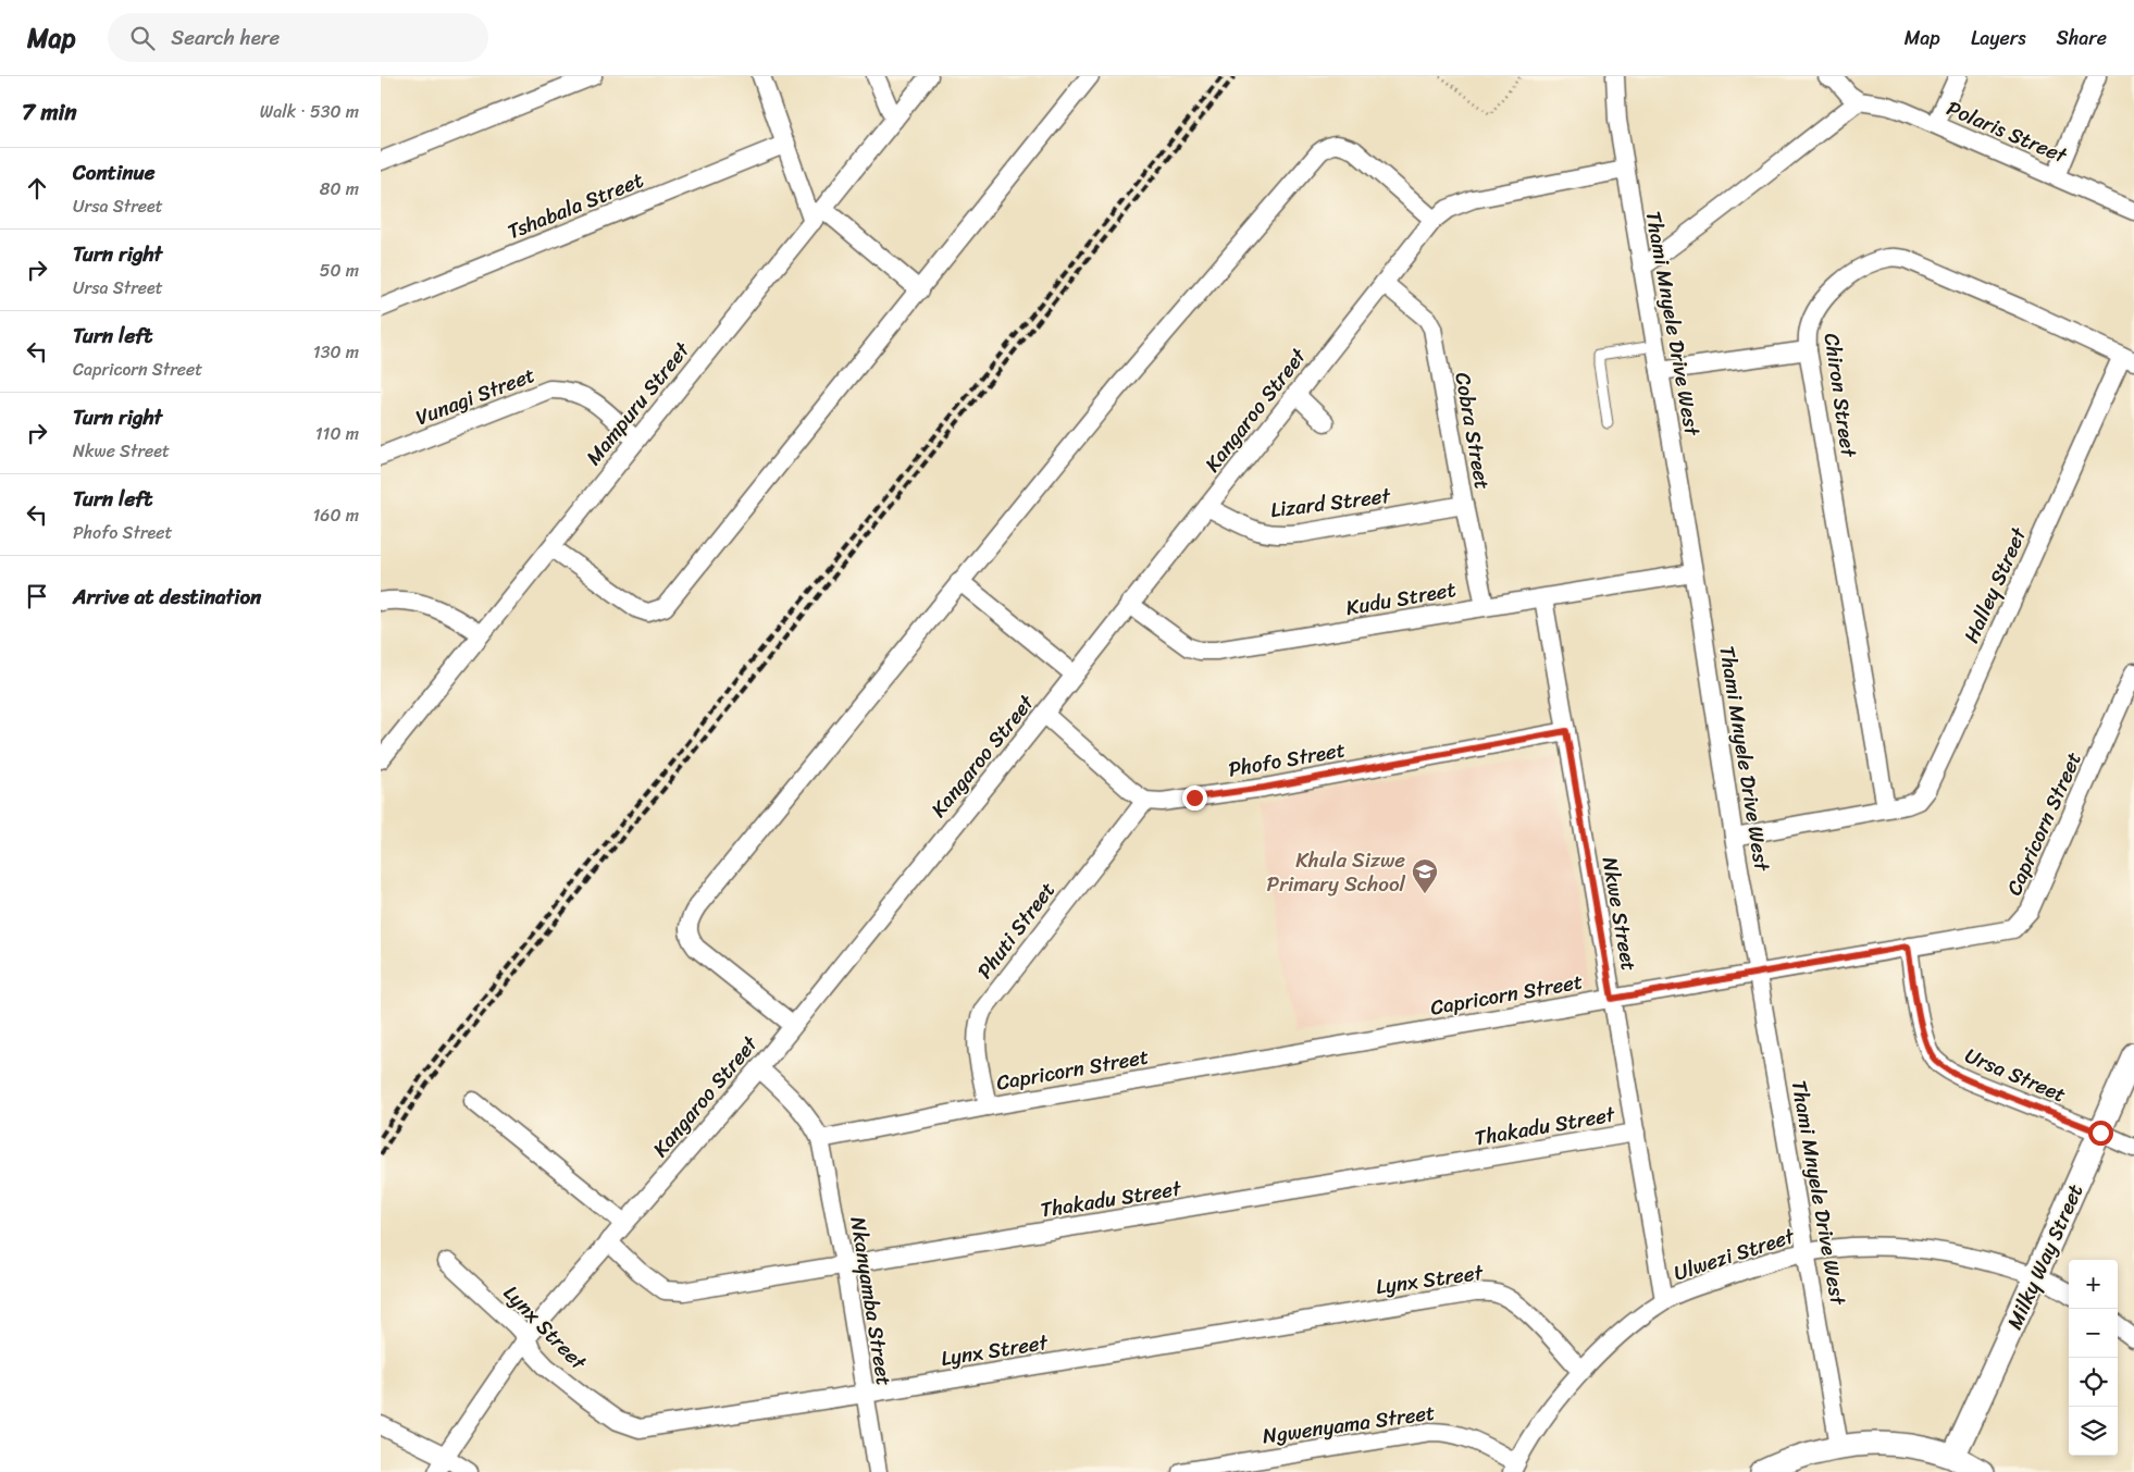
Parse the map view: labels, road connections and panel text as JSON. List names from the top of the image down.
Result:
{
  "streets": {
    "street": [
      "Polaris Street",
      "Tshabala Street",
      "Thami Mnyele Drive West",
      "Chiron Street",
      "Vunagi Street",
      "Mampuru Street",
      "Kangaroo Street",
      "Cobra Street",
      "Lizard Street",
      "Halley Street",
      "Kudu Street",
      "Phofo Street",
      "Capricorn Street",
      "Nkwe Street",
      "Phuti Street",
      "Ursa Street",
      "Thakadu Street",
      "Ulwezi Street",
      "Milky Way Street",
      "Lynx Street",
      "Nkanyamba Street",
      "Ngwenyama Street"
    ]
  },
  "crossings": [
    ["Thami Mnyele Drive West", "Kangaroo Street"],
    ["Thami Mnyele Drive West", "Halley Street"],
    ["Thami Mnyele Drive West", "Kudu Street"],
    ["Thami Mnyele Drive West", "Capricorn Street"],
    ["Thami Mnyele Drive West", "Ulwezi Street"],
    ["Chiron Street", "Halley Street"],
    ["Vunagi Street", "Mampuru Street"],
    ["Kangaroo Street", "Cobra Street"],
    ["Kangaroo Street", "Lizard Street"],
    ["Kangaroo Street", "Kudu Street"],
    ["Kangaroo Street", "Thakadu Street"],
    ["Kangaroo Street", "Lynx Street"],
    ["Cobra Street", "Lizard Street"],
    ["Cobra Street", "Kudu Street"],
    ["Kudu Street", "Nkwe Street"],
    ["Phofo Street", "Nkwe Street"],
    ["Phofo Street", "Phuti Street"],
    ["Capricorn Street", "Nkwe Street"],
    ["Capricorn Street", "Phuti Street"],
    ["Capricorn Street", "Ursa Street"],
    ["Capricorn Street", "Nkanyamba Street"],
    ["Nkwe Street", "Thakadu Street"],
    ["Nkwe Street", "Ulwezi Street"],
    ["Ursa Street", "Milky Way Street"],
    ["Thakadu Street", "Nkanyamba Street"],
    ["Ulwezi Street", "Milky Way Street"],
    ["Ulwezi Street", "Lynx Street"],
    ["Ulwezi Street", "Ngwenyama Street"],
    ["Lynx Street", "Nkanyamba Street"]
  ],
  "places": {
    "school or university": ["Khula Sizwe Primary School"]
  },
  "page": {
    "header": "Map",
    "search": "Search here",
    "nav": ["Map", "Layers", "Share"],
    "heading": ["7 min", "Walk · 530 m"],
    "list": [
      ["Continue", "Ursa Street", "80 m"],
      ["Turn right", "Ursa Street", "50 m"],
      ["Turn left", "Capricorn Street", "130 m"],
      ["Turn right", "Nkwe Street", "110 m"],
      ["Turn left", "Phofo Street", "160 m"],
      "Arrive at destination"
    ],
    "map_buttons": ["+", "−"]
  }
}
